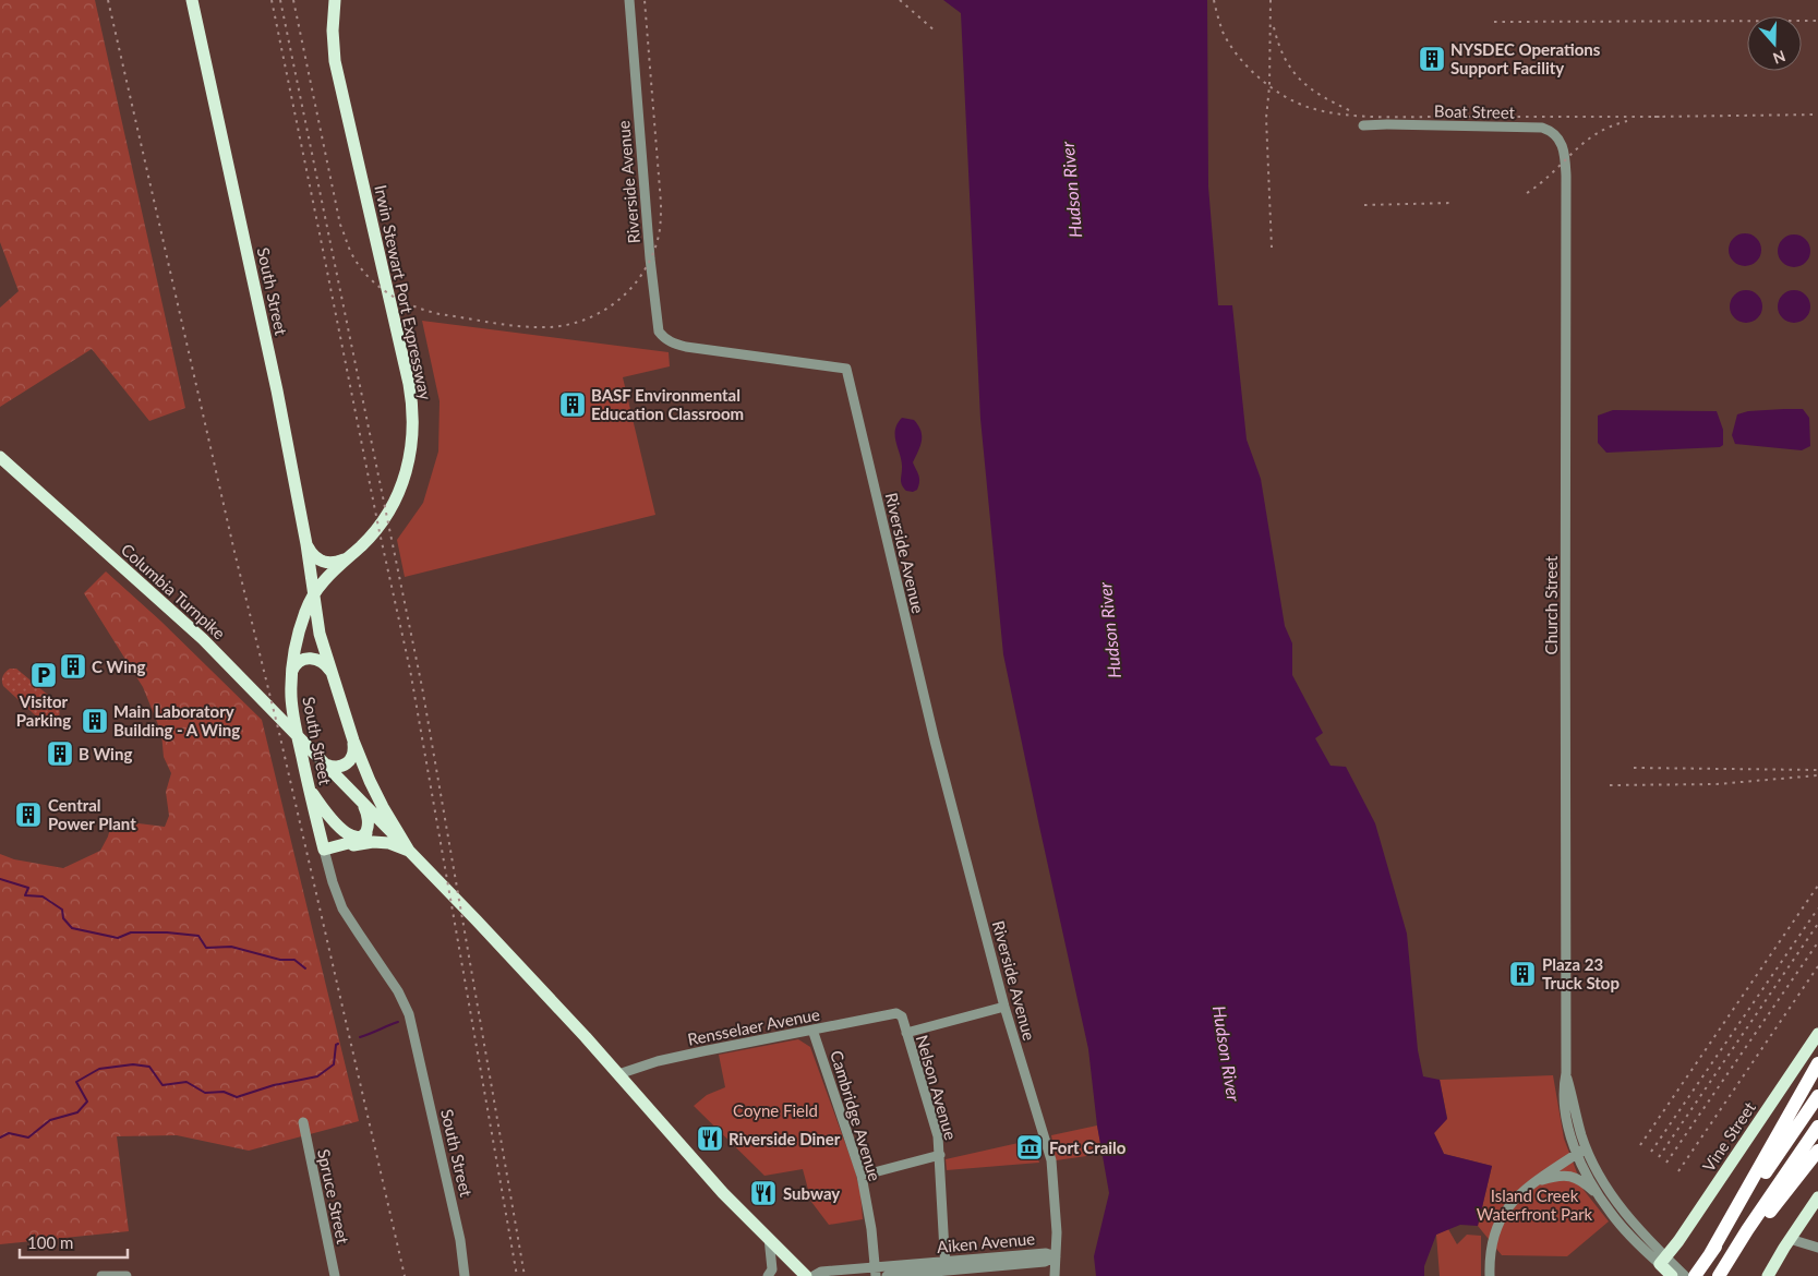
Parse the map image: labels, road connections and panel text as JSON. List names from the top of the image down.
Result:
{
  "streets": {
    "main road": [
      "South Street",
      "Irwin Stewart Port Expressway",
      "Columbia Turnpike",
      "Vine Street"
    ],
    "street": [
      "Boat Street",
      "Riverside Avenue",
      "Church Street",
      "Rensselaer Avenue",
      "Nelson Avenue",
      "Cambridge Avenue",
      "Spruce Street",
      "Aiken Avenue"
    ]
  },
  "crossings": [
    ["Boat Street", "Church Street"],
    ["Riverside Avenue", "Aiken Avenue"],
    ["South Street", "Irwin Stewart Port Expressway"],
    ["Church Street", "Vine Street"],
    ["Rensselaer Avenue", "Nelson Avenue"],
    ["Rensselaer Avenue", "Cambridge Avenue"],
    ["Nelson Avenue", "Aiken Avenue"],
    ["Cambridge Avenue", "Aiken Avenue"]
  ],
  "water": ["Hudson River"],
  "parks": ["Coyne Field", "Island Creek Waterfront Park"],
  "places": {
    "building": [
      "NYSDEC Operations Support Facility",
      "BASF Environmental Education Classroom",
      "C Wing",
      "Main Laboratory Building - A Wing",
      "B Wing",
      "Central Power Plant",
      "Plaza 23 Truck Stop"
    ],
    "parking": ["Visitor Parking"],
    "restaurant": ["Riverside Diner", "Subway"],
    "museum": ["Fort Crailo"]
  },
  "scale_bar": "100 m",
  "north": "bottom"
}
